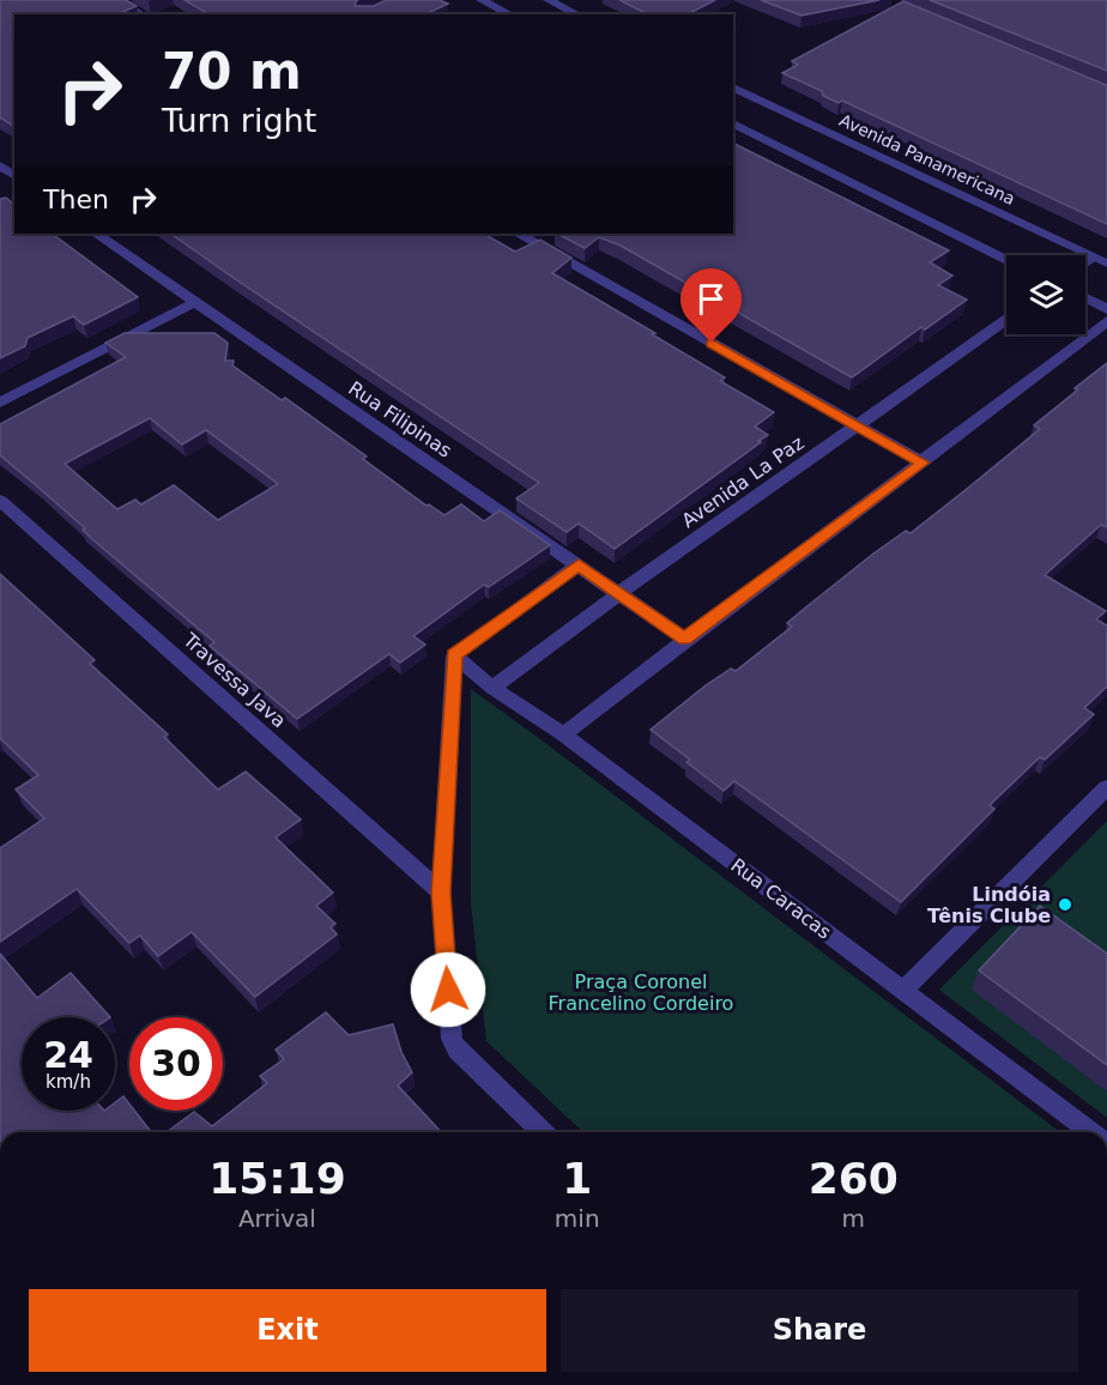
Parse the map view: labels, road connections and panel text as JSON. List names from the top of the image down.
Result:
{
  "streets": {
    "street": [
      "Avenida Panamericana",
      "Rua Filipinas",
      "Avenida La Paz",
      "Travessa Java",
      "Rua Caracas"
    ]
  },
  "crossings": [
    ["Rua Filipinas", "Avenida La Paz"],
    ["Avenida La Paz", "Rua Caracas"]
  ],
  "parks": ["Praça Coronel Francelino Cordeiro"],
  "places": ["Lindóia Tênis Clube"],
  "page": {
    "turn": ["70 m", "Turn right"],
    "then": "Then",
    "speed": "24 km/h",
    "limit": "30",
    "eta": [
      "15:19",
      "Arrival",
      "1",
      "min",
      "260",
      "m"
    ],
    "buttons": ["Exit", "Share"]
  }
}
